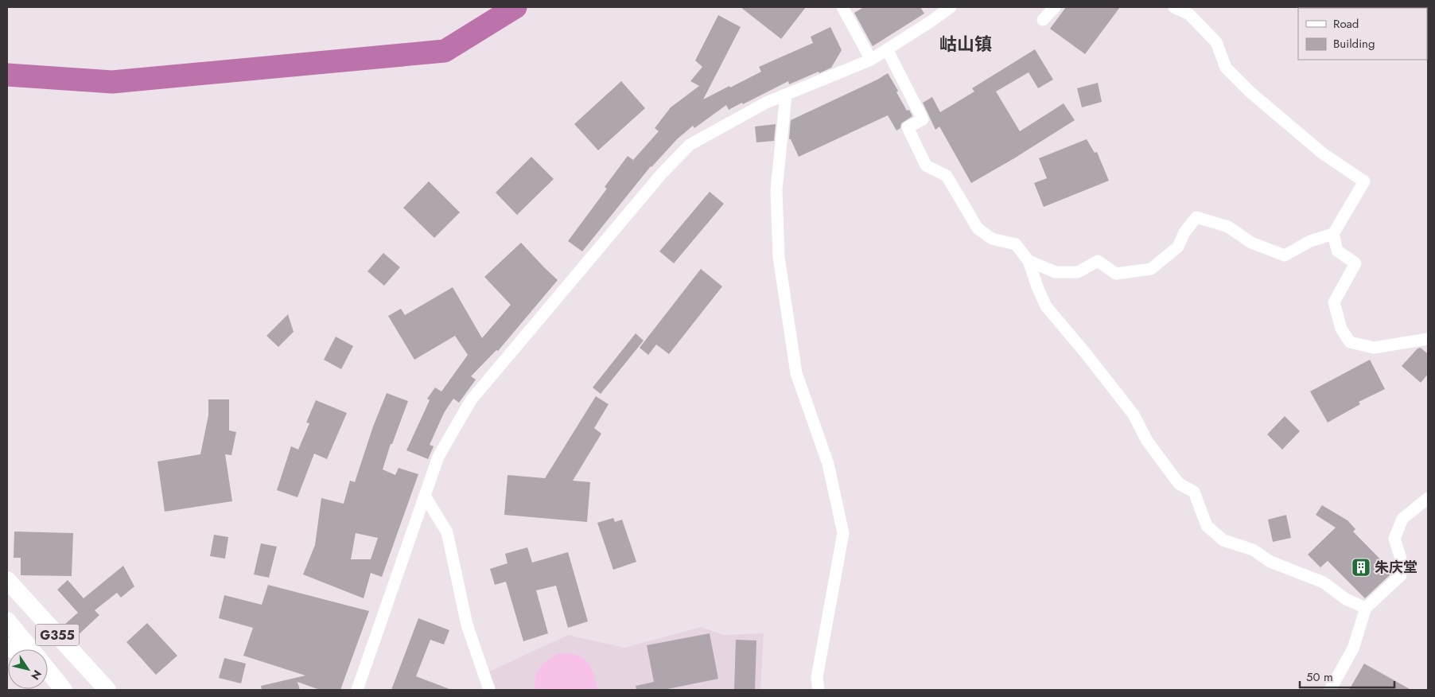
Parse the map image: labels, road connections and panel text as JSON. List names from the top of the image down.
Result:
{
  "streets": {
    "highway": ["G355"]
  },
  "districts": ["岵山镇"],
  "places": {
    "building": ["朱庆堂"]
  },
  "legend": ["Road", "Building"],
  "scale_bar": "50 m",
  "north": "bottom right"
}
